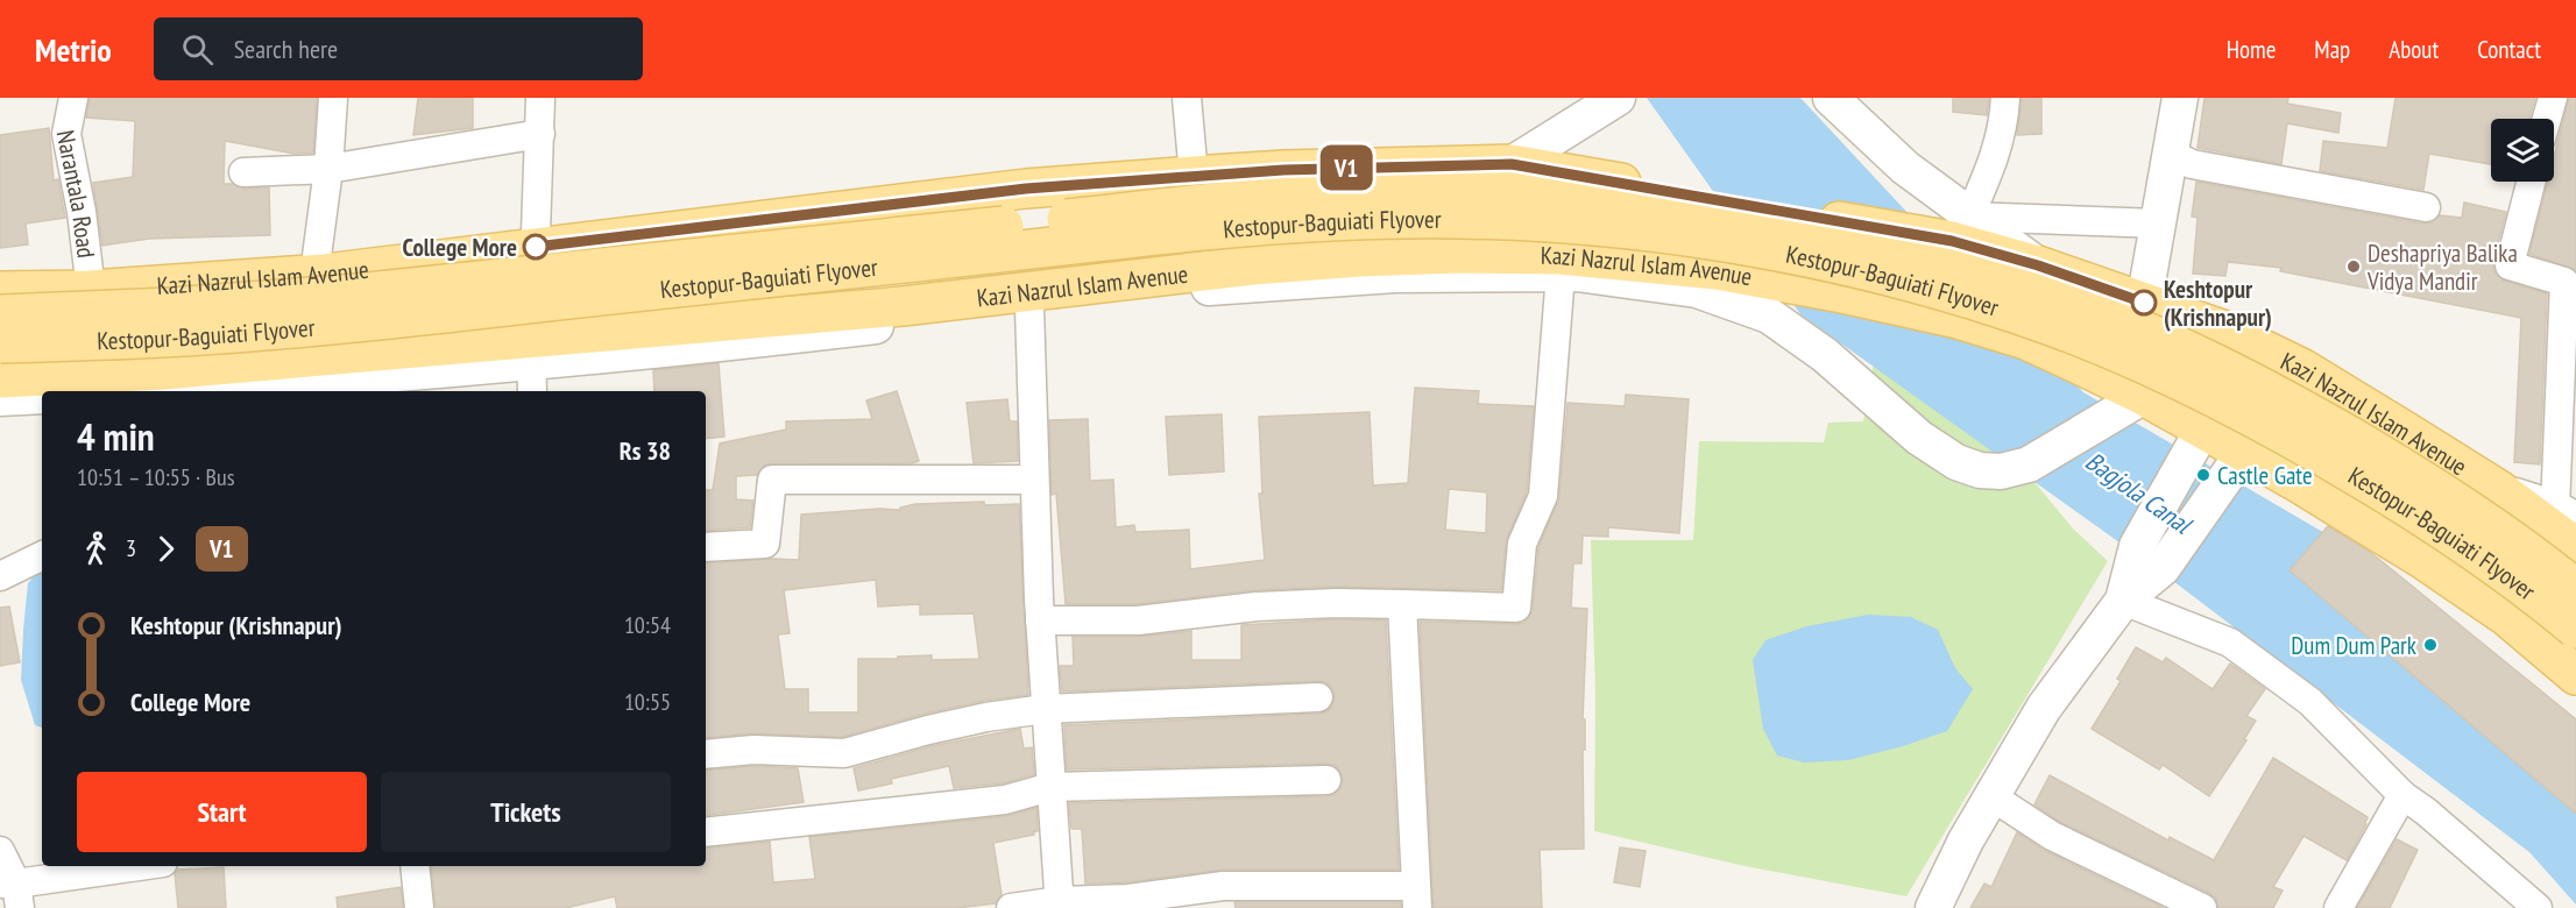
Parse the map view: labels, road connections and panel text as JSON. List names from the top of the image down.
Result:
{
  "streets": {
    "main road": ["Kestopur-Baguiati Flyover", "Kazi Nazrul Islam Avenue"],
    "street": ["Narantala Road"]
  },
  "crossings": [
    ["Narantala Road", "Kazi Nazrul Islam Avenue"]
  ],
  "water": ["Bagjola Canal"],
  "places": [
    "College More",
    "Deshapriya Balika Vidya Mandir",
    "Keshtopur (Krishnapur)",
    "Castle Gate",
    "Dum Dum Park"
  ],
  "lines": ["bus line V1"],
  "page": {
    "header": "Metrio",
    "search": "Search here",
    "nav": [
      "Home",
      "Map",
      "About",
      "Contact"
    ],
    "on_map": "V1",
    "heading": ["4 min", "10:51 – 10:55 · Bus", "Rs 38"],
    "legs": ["3", "V1"],
    "list": [
      {
        "name": "Keshtopur (Krishnapur)",
        "value": "10:54"
      },
      {
        "name": "College More",
        "value": "10:55"
      }
    ],
    "buttons": ["Start", "Tickets"]
  }
}
